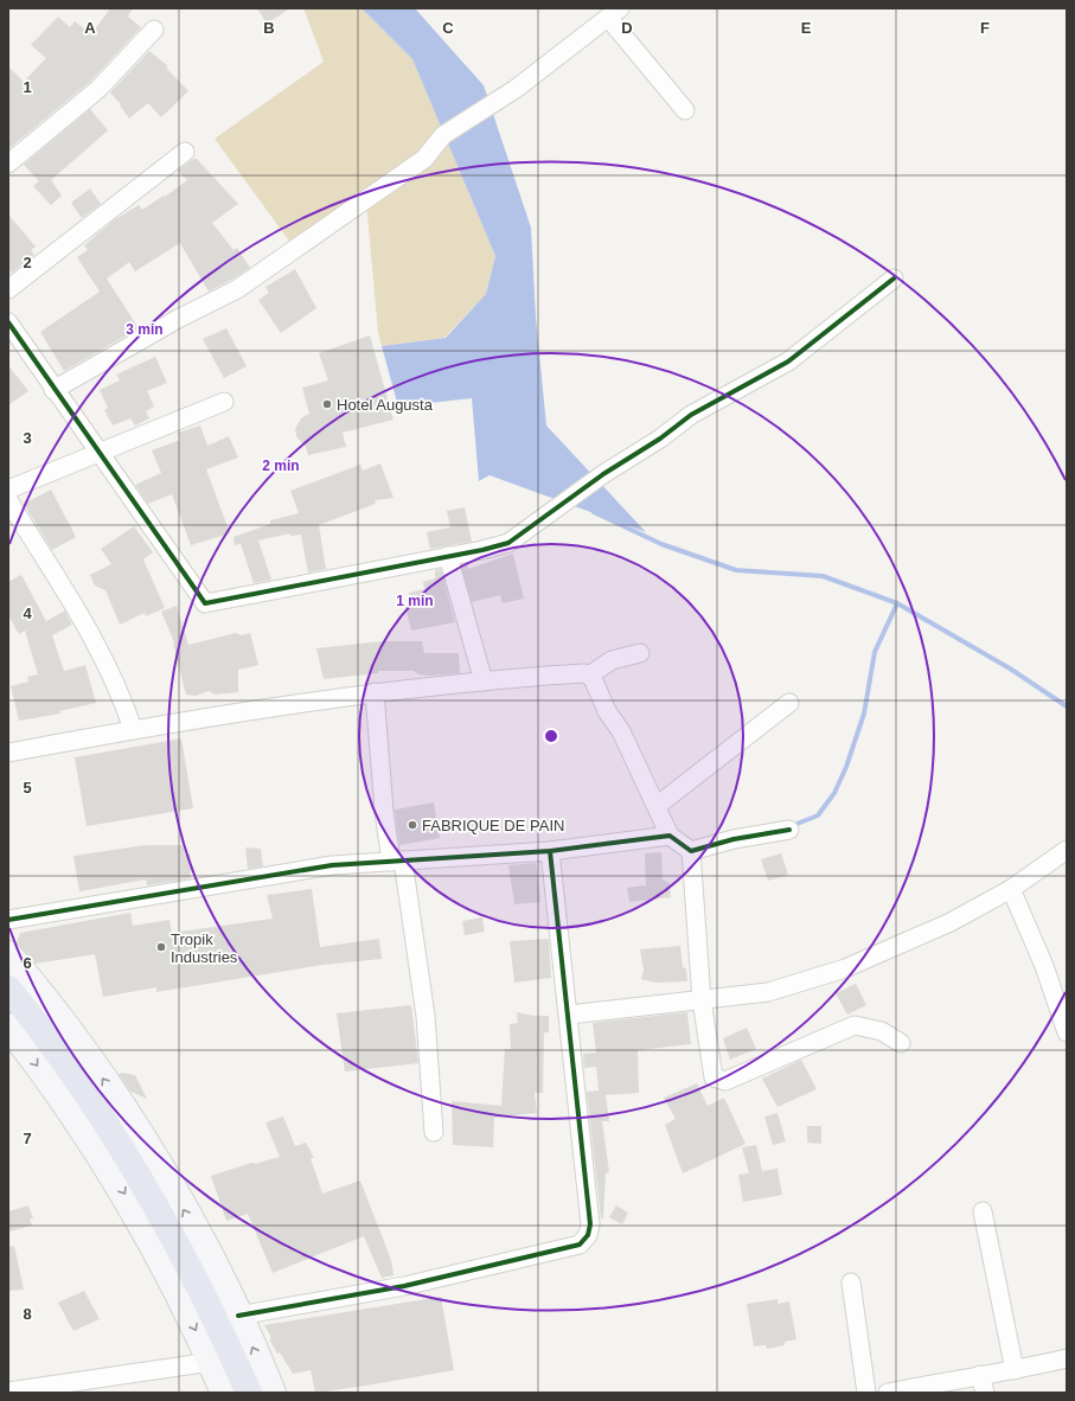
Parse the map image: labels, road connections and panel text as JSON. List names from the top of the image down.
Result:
{
  "places": ["Hotel Augusta", "FABRIQUE DE PAIN", "Tropik Industries"],
  "grid": {
    "columns": [
      "A",
      "B",
      "C",
      "D",
      "E",
      "F"
    ],
    "rows": [
      "1",
      "2",
      "3",
      "4",
      "5",
      "6",
      "7",
      "8"
    ]
  },
  "rings": ["3 min", "2 min", "1 min"]
}
